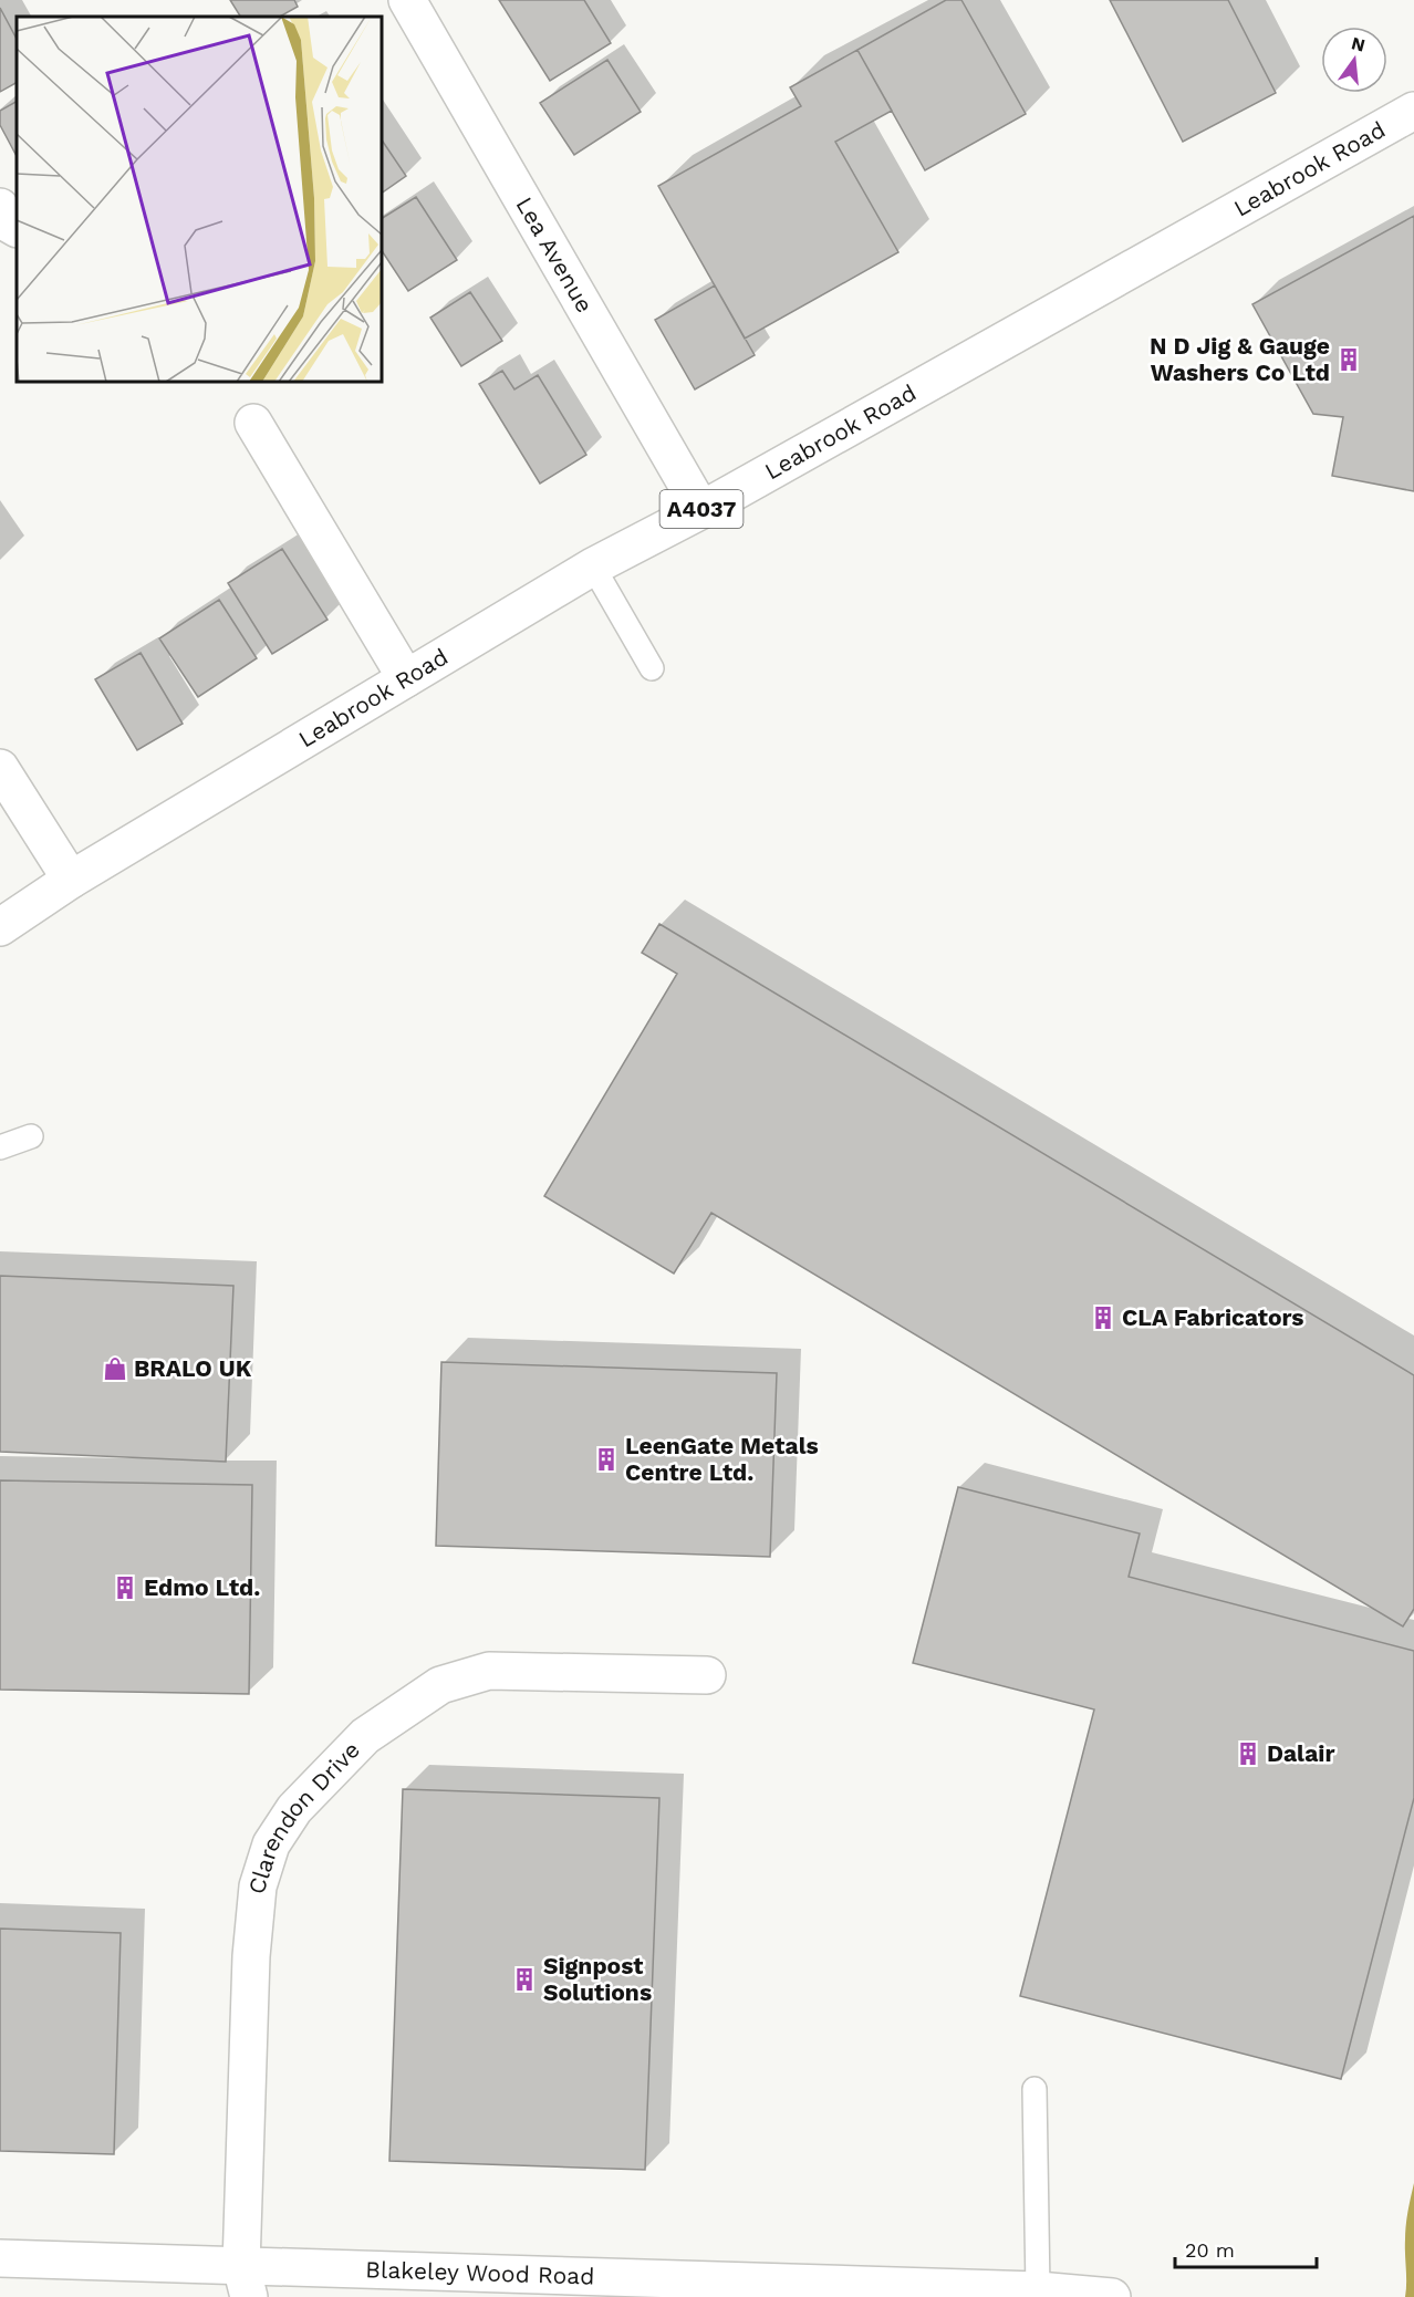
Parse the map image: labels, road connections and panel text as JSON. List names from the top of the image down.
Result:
{
  "streets": {
    "street": [
      "Leabrook Road",
      "Lea Avenue",
      "A4037",
      "Clarendon Drive",
      "Blakeley Wood Road"
    ]
  },
  "crossings": [
    ["Leabrook Road", "Lea Avenue"],
    ["Clarendon Drive", "Blakeley Wood Road"]
  ],
  "places": {
    "building": [
      "N D Jig & Gauge Washers Co Ltd",
      "CLA Fabricators",
      "LeenGate Metals Centre Ltd.",
      "Edmo Ltd.",
      "Dalair",
      "Signpost Solutions"
    ],
    "shop": ["BRALO UK"]
  },
  "scale_bar": "20 m",
  "north": "top"
}
